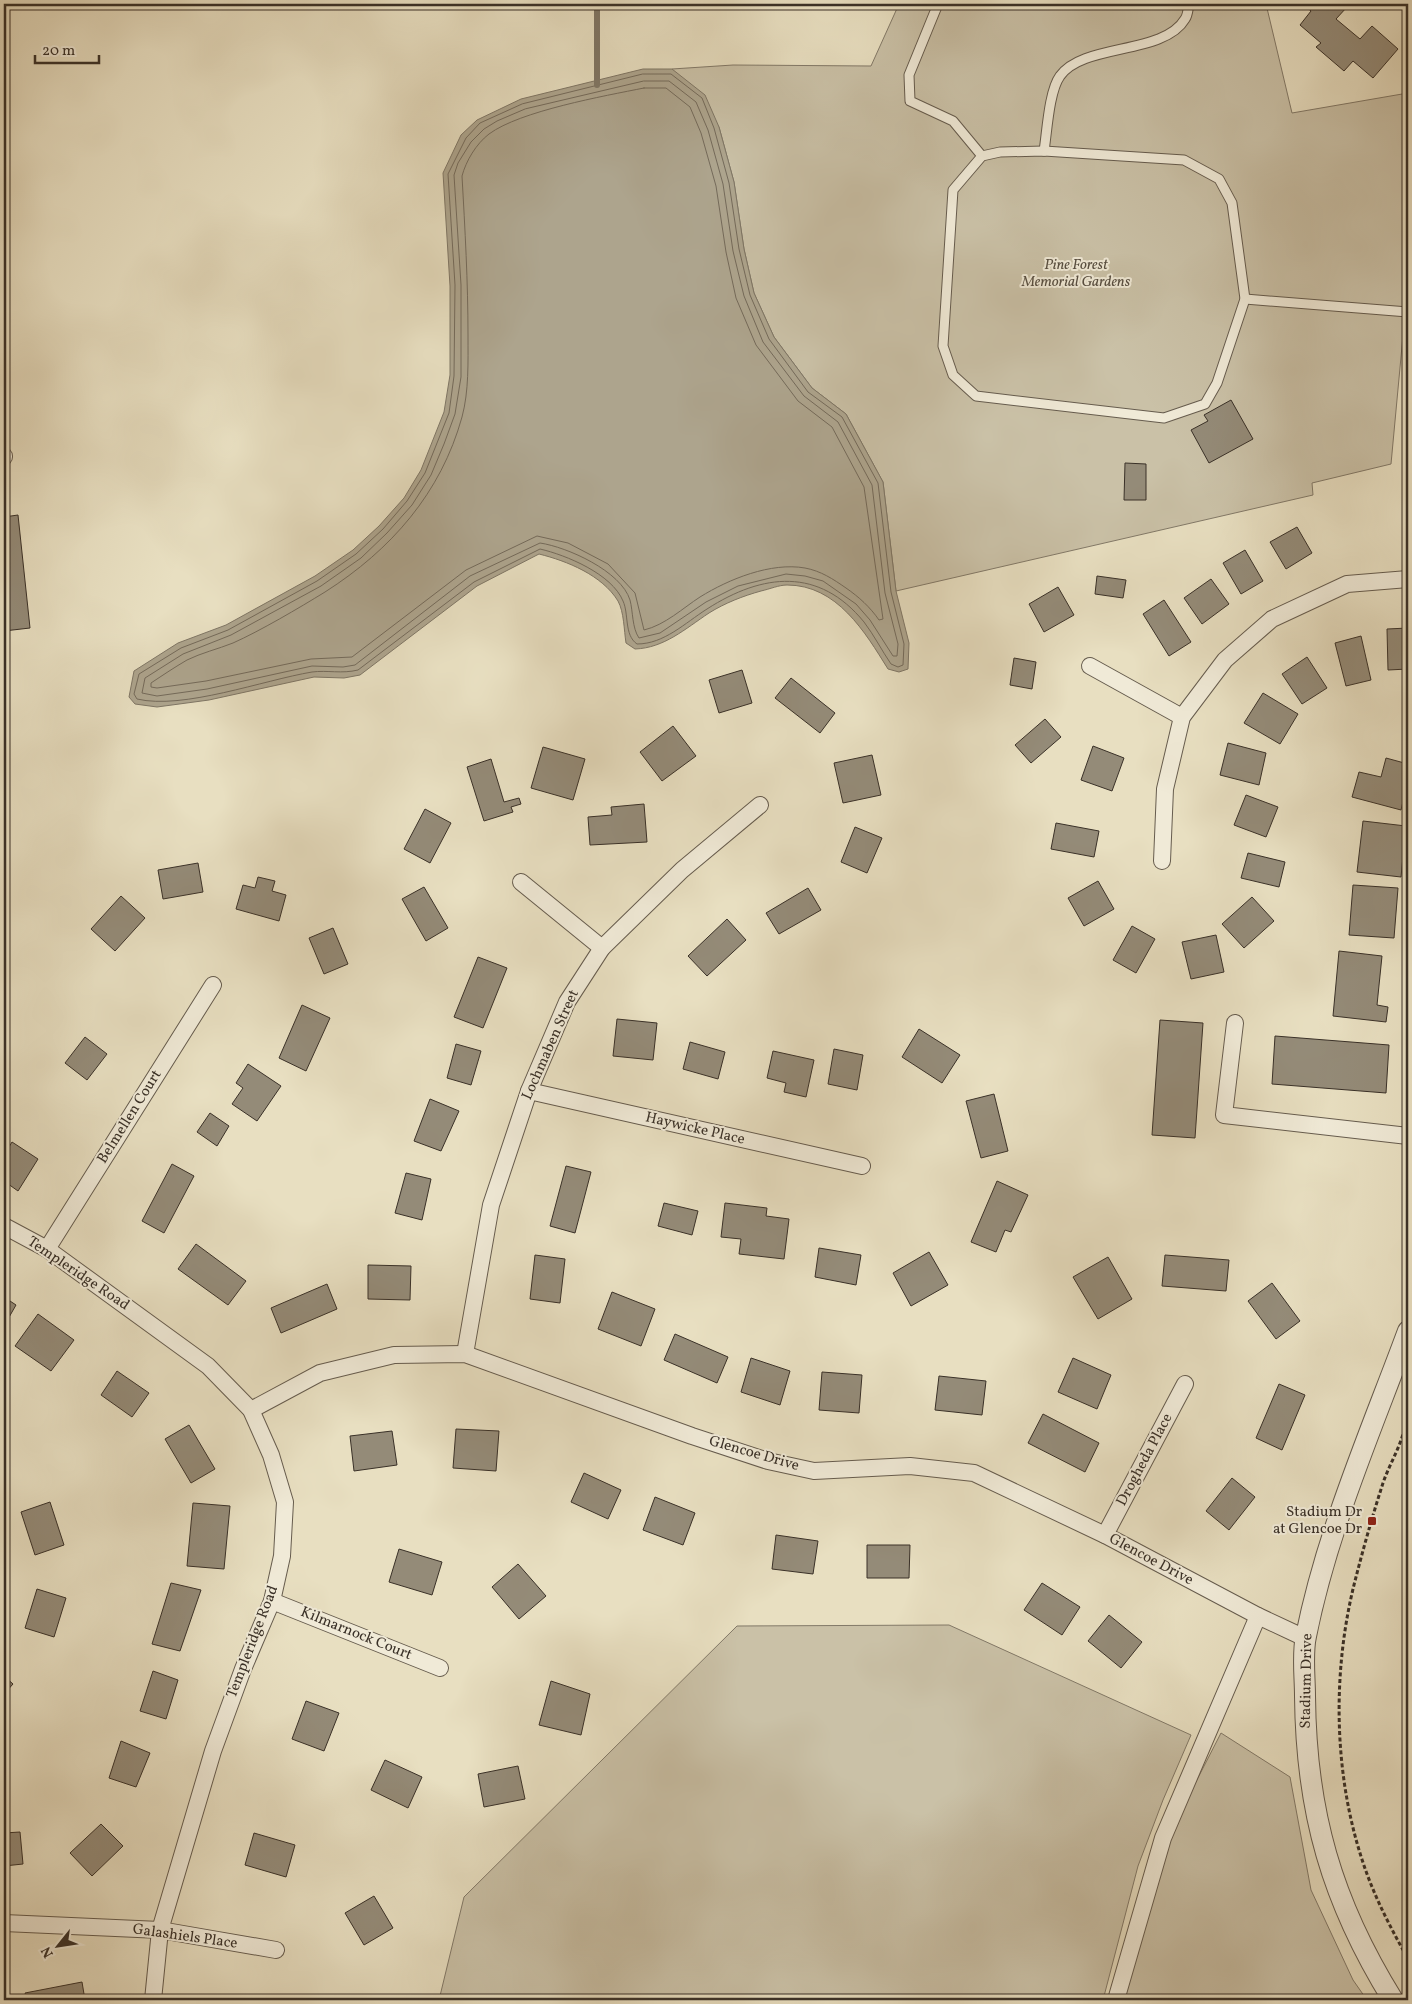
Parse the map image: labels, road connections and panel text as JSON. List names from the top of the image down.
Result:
{
  "streets": {
    "street": [
      "Lochmaben Street",
      "Belmellen Court",
      "Haywicke Place",
      "Templeridge Road",
      "Glencoe Drive",
      "Drogheda Place",
      "Kilmarnock Court",
      "Stadium Drive",
      "Galashiels Place"
    ]
  },
  "crossings": [
    ["Lochmaben Street", "Haywicke Place"],
    ["Lochmaben Street", "Glencoe Drive"],
    ["Belmellen Court", "Templeridge Road"],
    ["Templeridge Road", "Glencoe Drive"],
    ["Templeridge Road", "Kilmarnock Court"],
    ["Templeridge Road", "Galashiels Place"],
    ["Glencoe Drive", "Drogheda Place"],
    ["Glencoe Drive", "Stadium Drive"]
  ],
  "parks": ["Pine Forest Memorial Gardens"],
  "places": {
    "transit": ["Stadium Dr at Glencoe Dr"]
  },
  "scale_bar": "20 m",
  "north": "bottom left"
}
